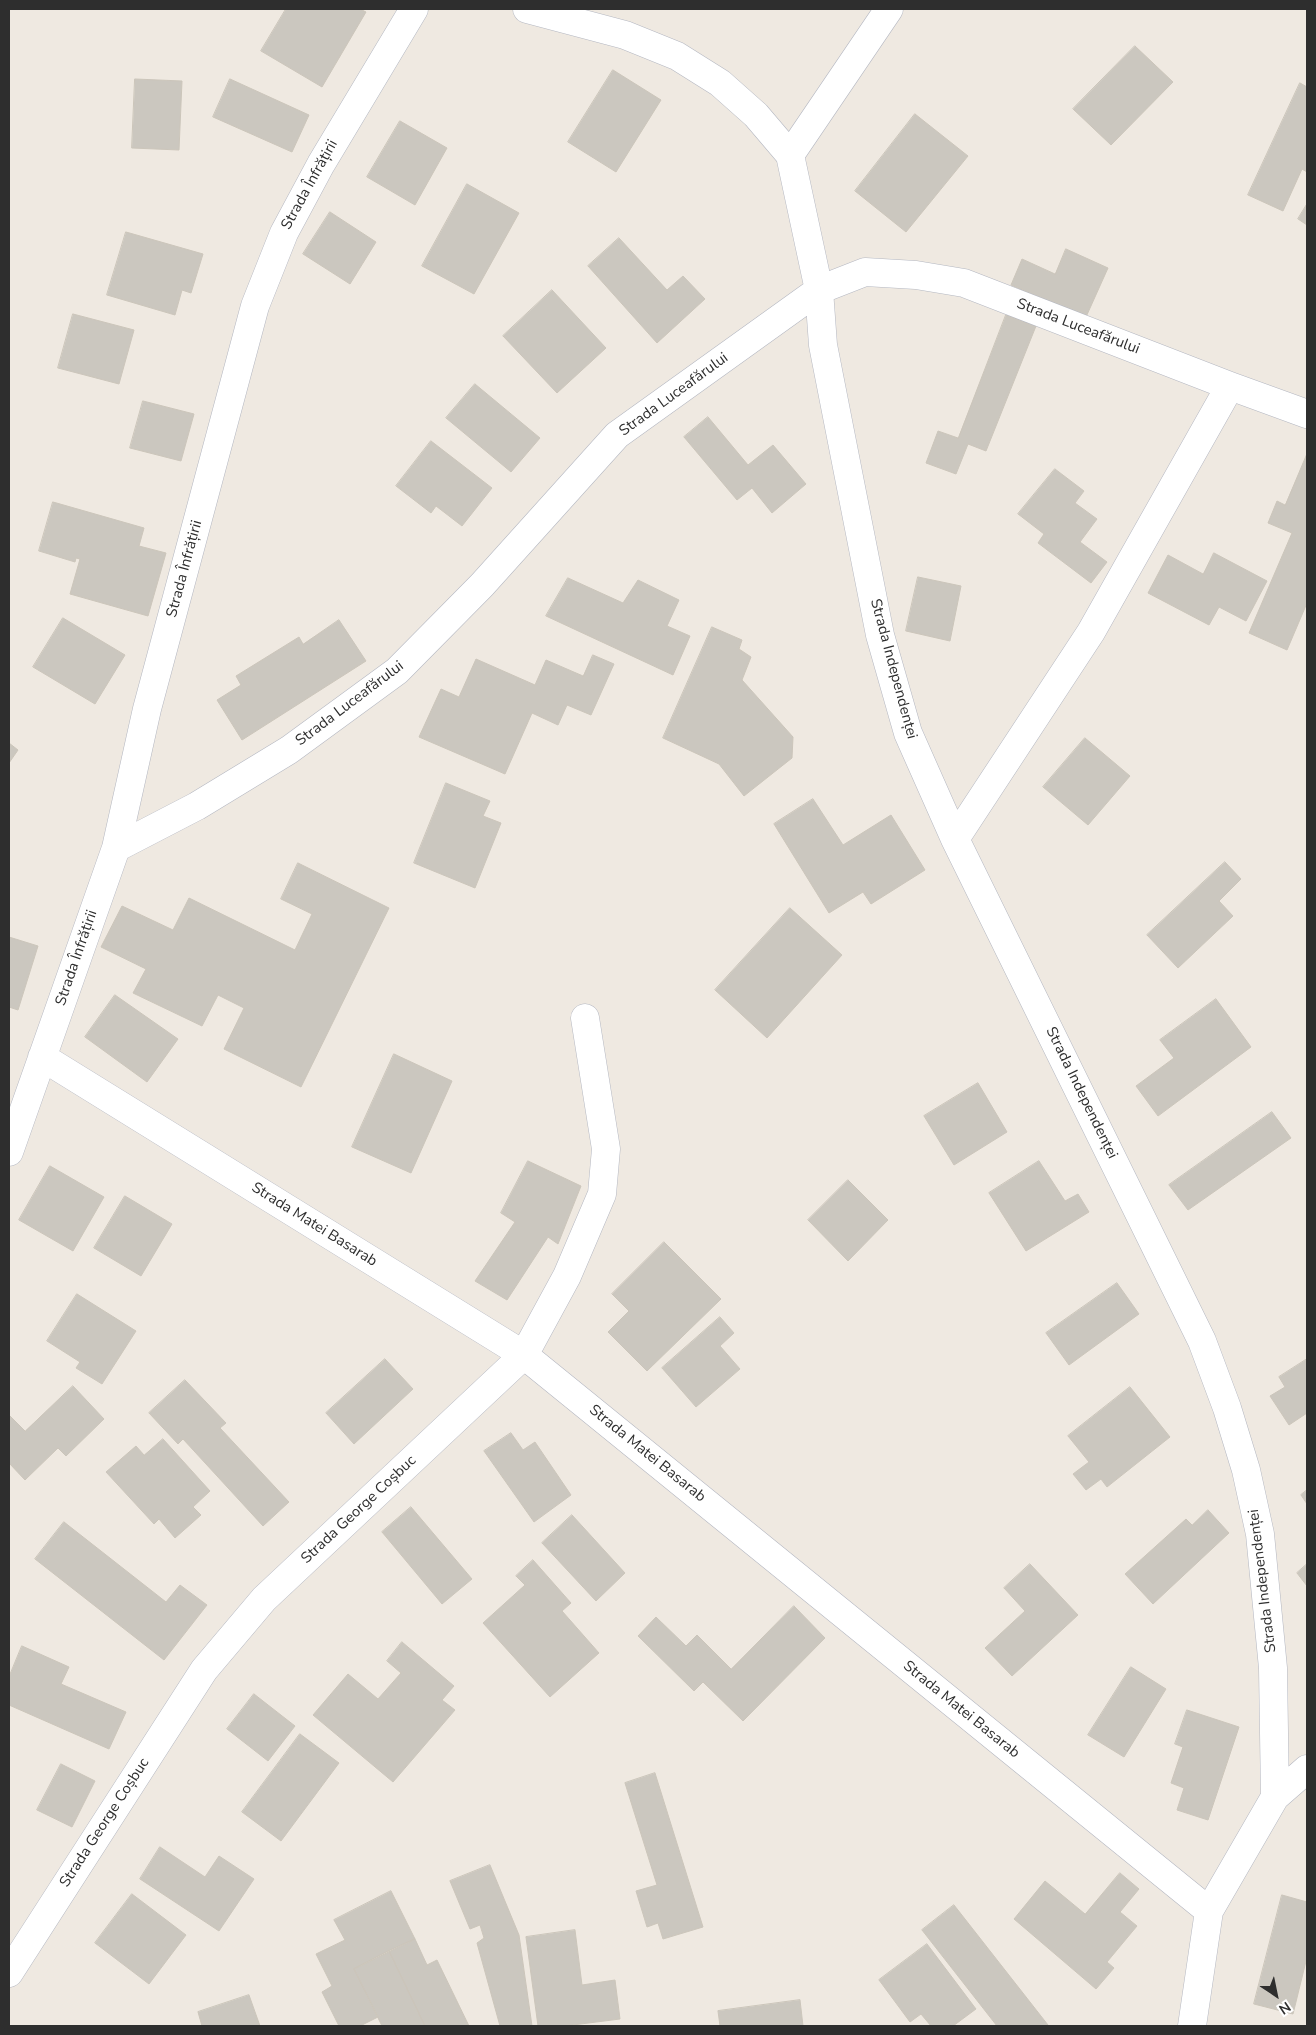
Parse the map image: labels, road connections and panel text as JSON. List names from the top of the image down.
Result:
{
  "streets": {
    "street": [
      "Strada Înfrățirii",
      "Strada Luceafărului",
      "Strada Independenței",
      "Strada Matei Basarab",
      "Strada George Coșbuc"
    ]
  },
  "crossings": [
    ["Strada Înfrățirii", "Strada Luceafărului"],
    ["Strada Înfrățirii", "Strada Matei Basarab"],
    ["Strada Luceafărului", "Strada Independenței"],
    ["Strada Matei Basarab", "Strada George Coșbuc"]
  ],
  "north": "bottom right"
}
